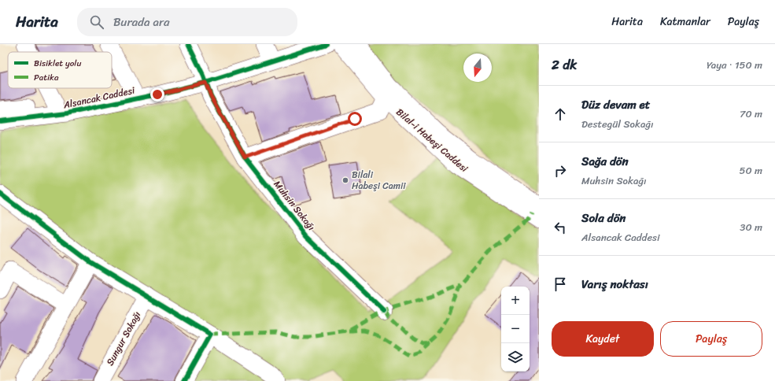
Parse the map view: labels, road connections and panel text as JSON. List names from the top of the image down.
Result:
{
  "streets": {
    "street": [
      "Alsancak Caddesi",
      "Bilal-i Habeşi Caddesi",
      "Muhsin Sokağı",
      "Sungur Sokağı"
    ]
  },
  "crossings": [
    ["Alsancak Caddesi", "Muhsin Sokağı"]
  ],
  "places": ["Bilali Habeşi Camii"],
  "legend": ["Bisiklet yolu", "Patika"],
  "north": "bottom",
  "page": {
    "header": "Harita",
    "search": "Burada ara",
    "nav": ["Harita", "Katmanlar", "Paylaş"],
    "heading": ["2 dk", "Yaya · 150 m"],
    "list": [
      ["Düz devam et", "Destegül Sokağı", "70 m"],
      ["Sağa dön", "Muhsin Sokağı", "50 m"],
      ["Sola dön", "Alsancak Caddesi", "30 m"],
      "Varış noktası"
    ],
    "map_buttons": ["+", "−"],
    "buttons": ["Kaydet", "Paylaş"]
  }
}
